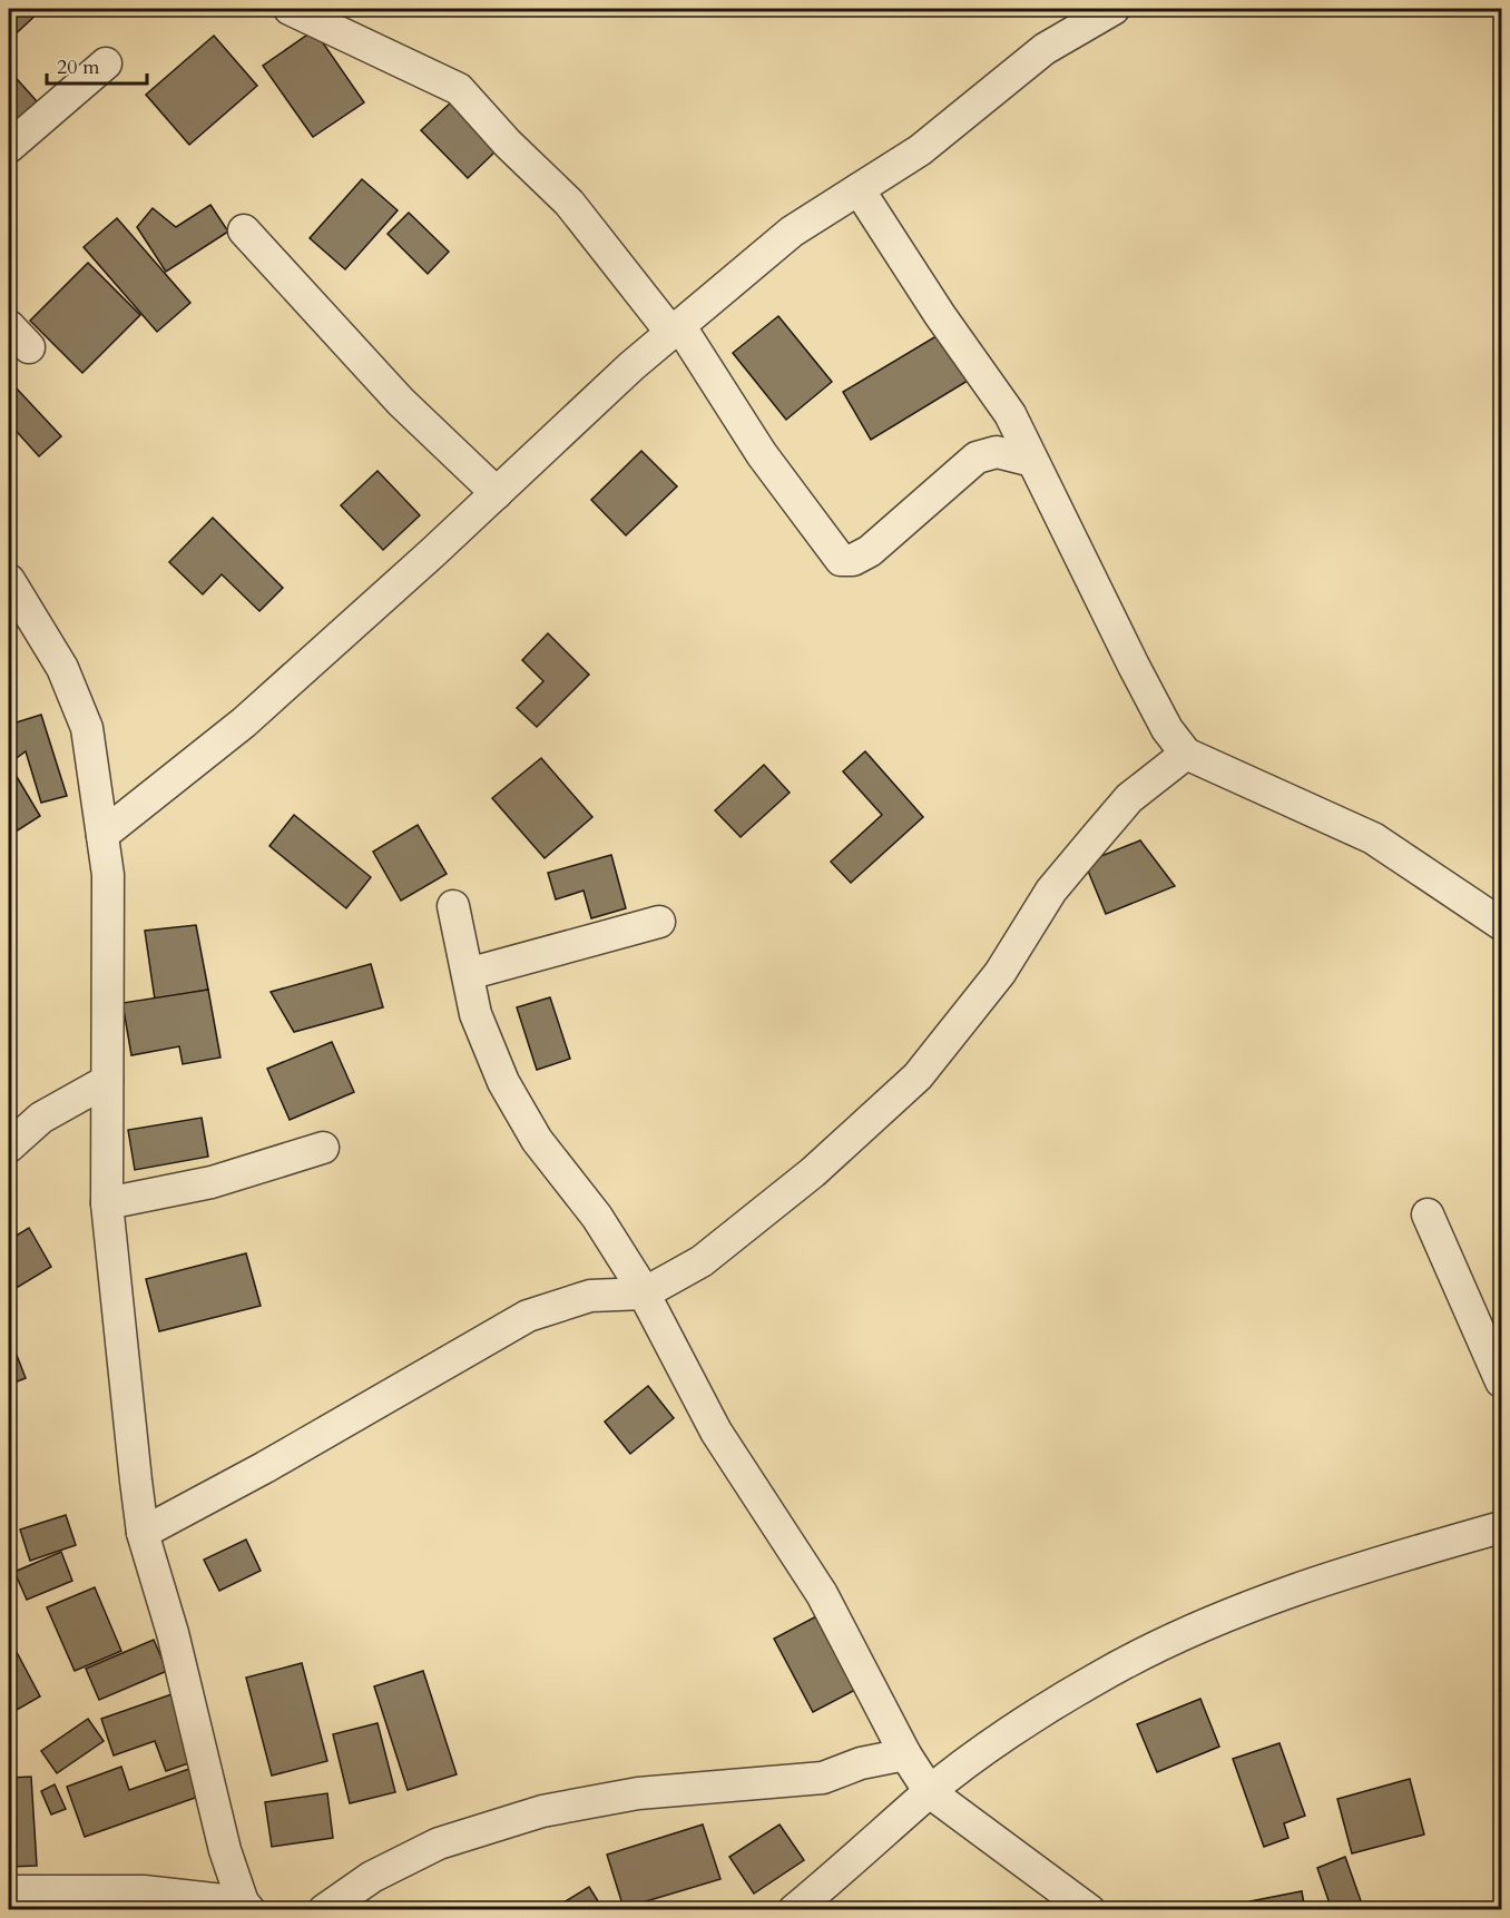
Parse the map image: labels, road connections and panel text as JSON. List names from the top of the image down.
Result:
{
  "scale_bar": "20 m"
}
